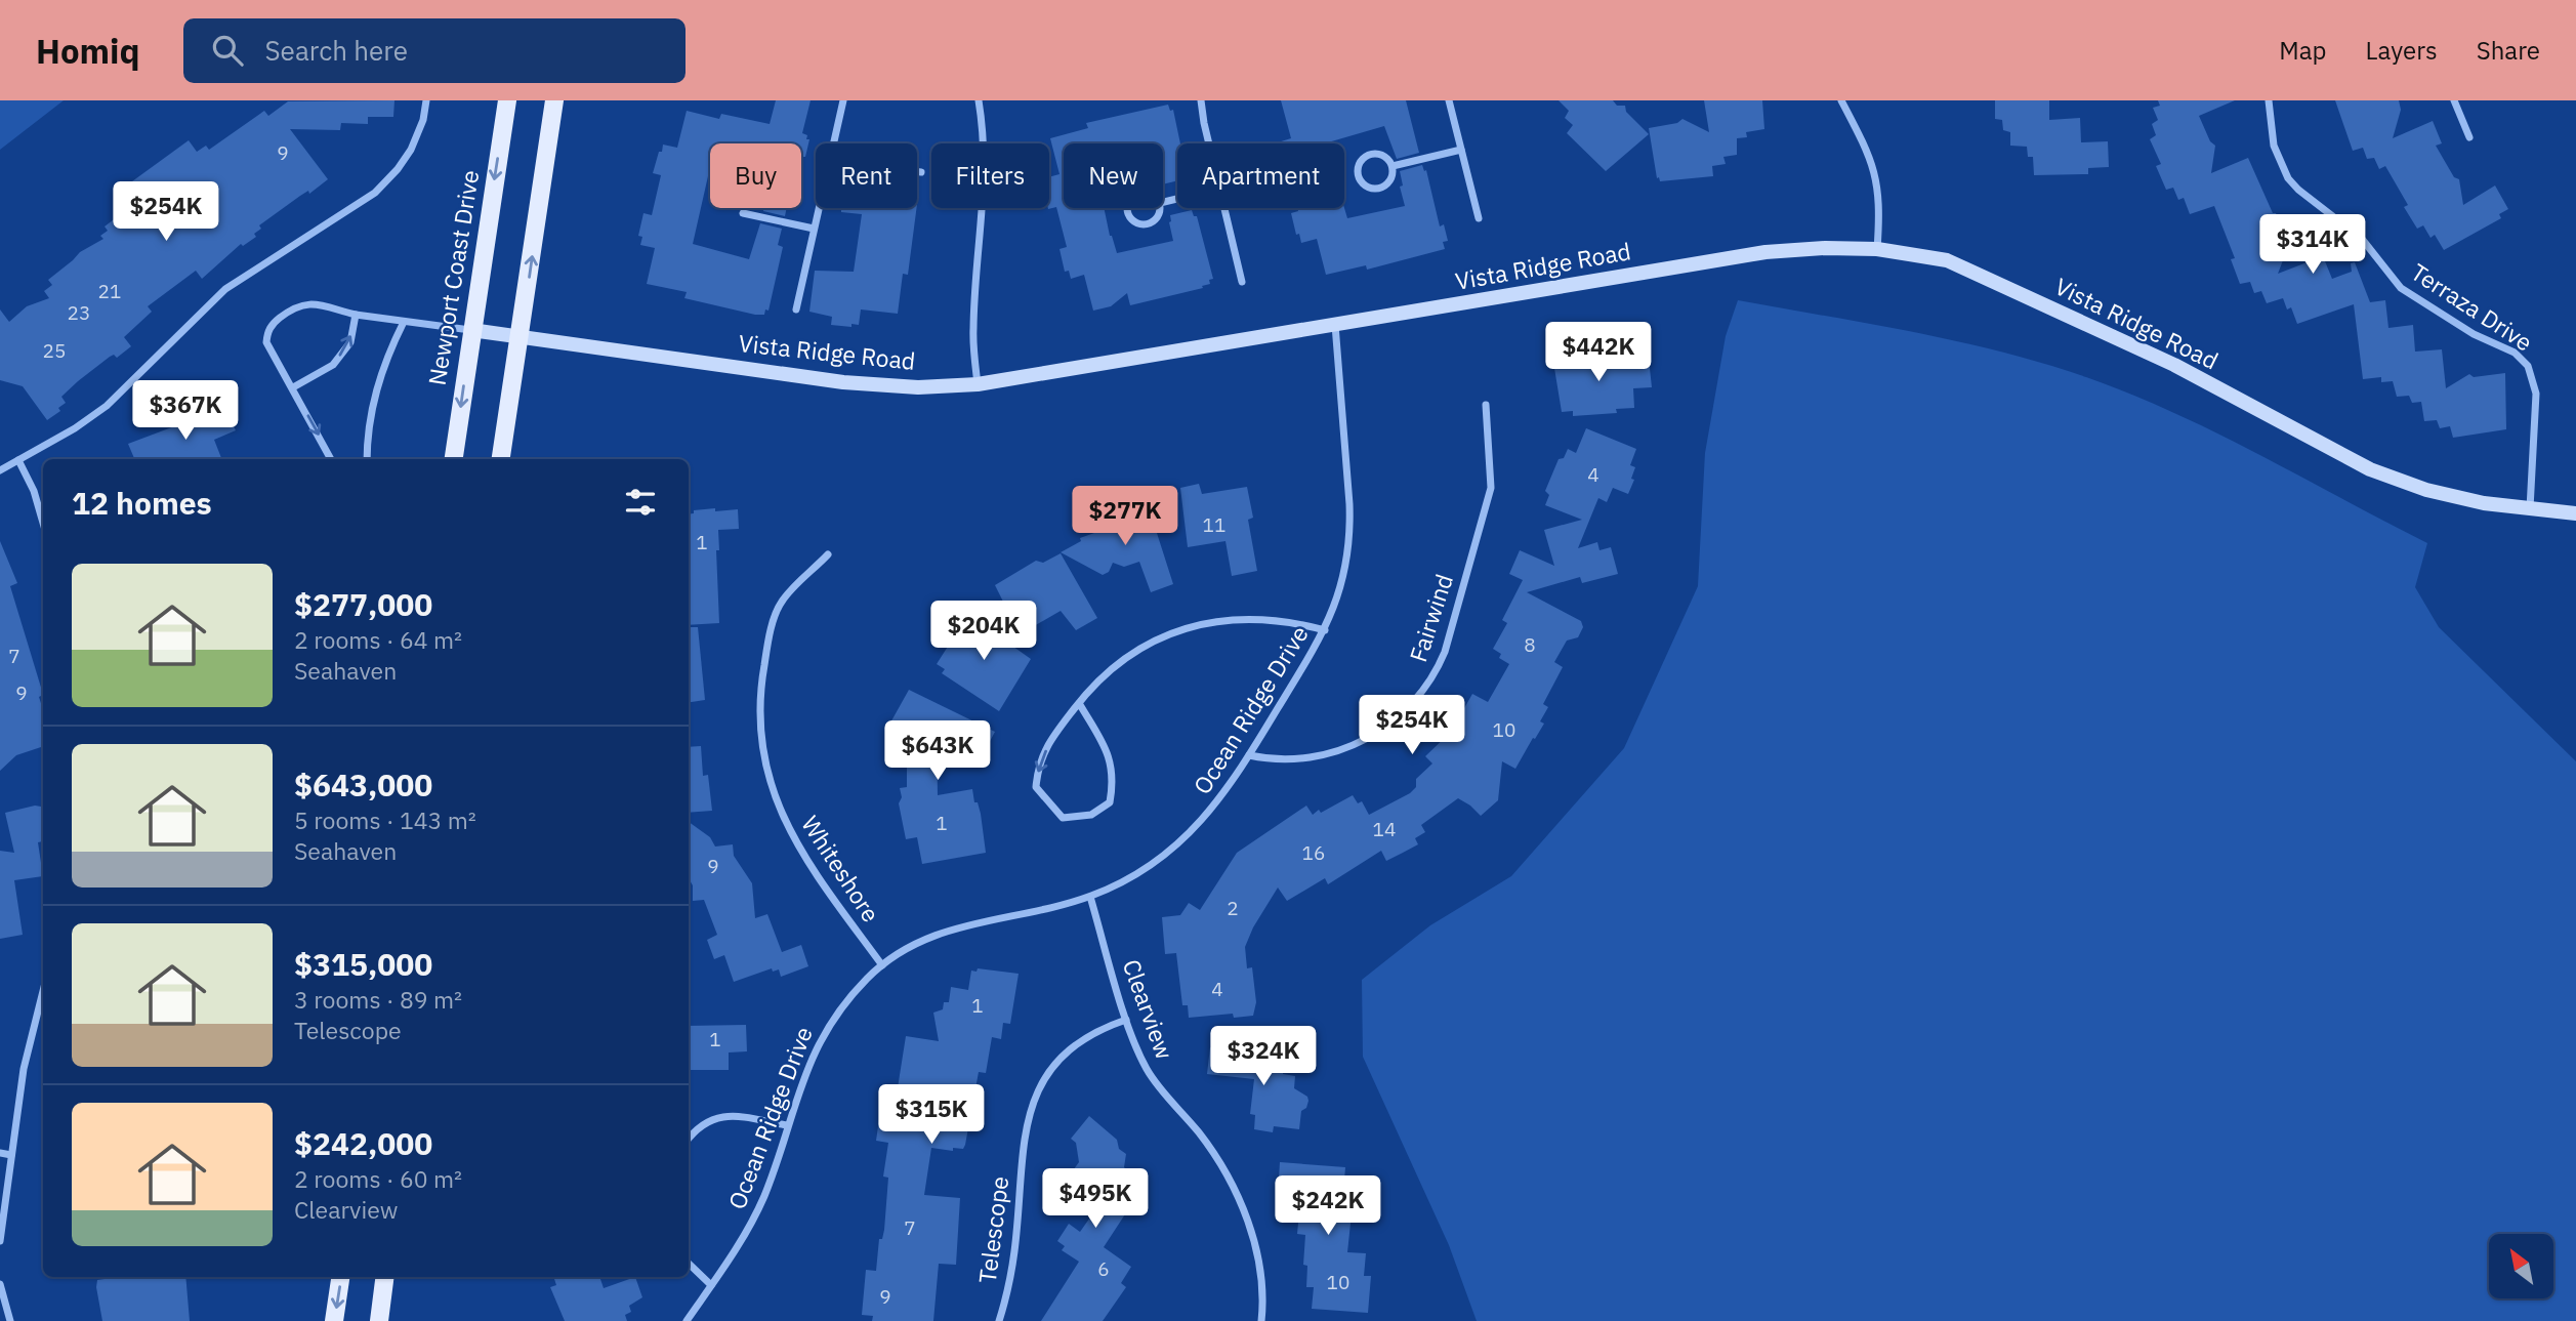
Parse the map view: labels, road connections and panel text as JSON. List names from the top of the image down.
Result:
{
  "streets": {
    "main road": ["Newport Coast Drive"],
    "street": [
      "Vista Ridge Road",
      "Terraza Drive",
      "Fairwind",
      "Ocean Ridge Drive",
      "Whiteshore",
      "Clearview",
      "Telescope"
    ]
  },
  "crossings": [
    ["Vista Ridge Road", "Newport Coast Drive"],
    ["Vista Ridge Road", "Terraza Drive"],
    ["Vista Ridge Road", "Ocean Ridge Drive"],
    ["Fairwind", "Ocean Ridge Drive"],
    ["Ocean Ridge Drive", "Whiteshore"],
    ["Ocean Ridge Drive", "Clearview"],
    ["Clearview", "Telescope"]
  ],
  "house_numbers": [
    "9",
    "21",
    "23",
    "25",
    "4",
    "11",
    "1",
    "8",
    "7",
    "9",
    "10",
    "1",
    "14",
    "16",
    "9",
    "2",
    "4",
    "1",
    "1",
    "7",
    "6",
    "10",
    "9"
  ],
  "north": "top left",
  "page": {
    "header": "Homiq",
    "search": "Search here",
    "nav": ["Map", "Layers", "Share"],
    "chip": [
      "Buy",
      "Rent",
      "Filters",
      "New",
      "Apartment"
    ],
    "price": [
      "$254K",
      "$314K",
      "$442K",
      "$367K",
      "$277K",
      "$204K",
      "$254K",
      "$643K",
      "$324K",
      "$315K",
      "$495K",
      "$242K"
    ],
    "heading": "12 homes",
    "list": [
      {
        "name": "$277,000",
        "note": "2 rooms · 64 m² · Seahaven"
      },
      {
        "name": "$643,000",
        "note": "5 rooms · 143 m² · Seahaven"
      },
      {
        "name": "$315,000",
        "note": "3 rooms · 89 m² · Telescope"
      },
      {
        "name": "$242,000",
        "note": "2 rooms · 60 m² · Clearview"
      }
    ]
  }
}
